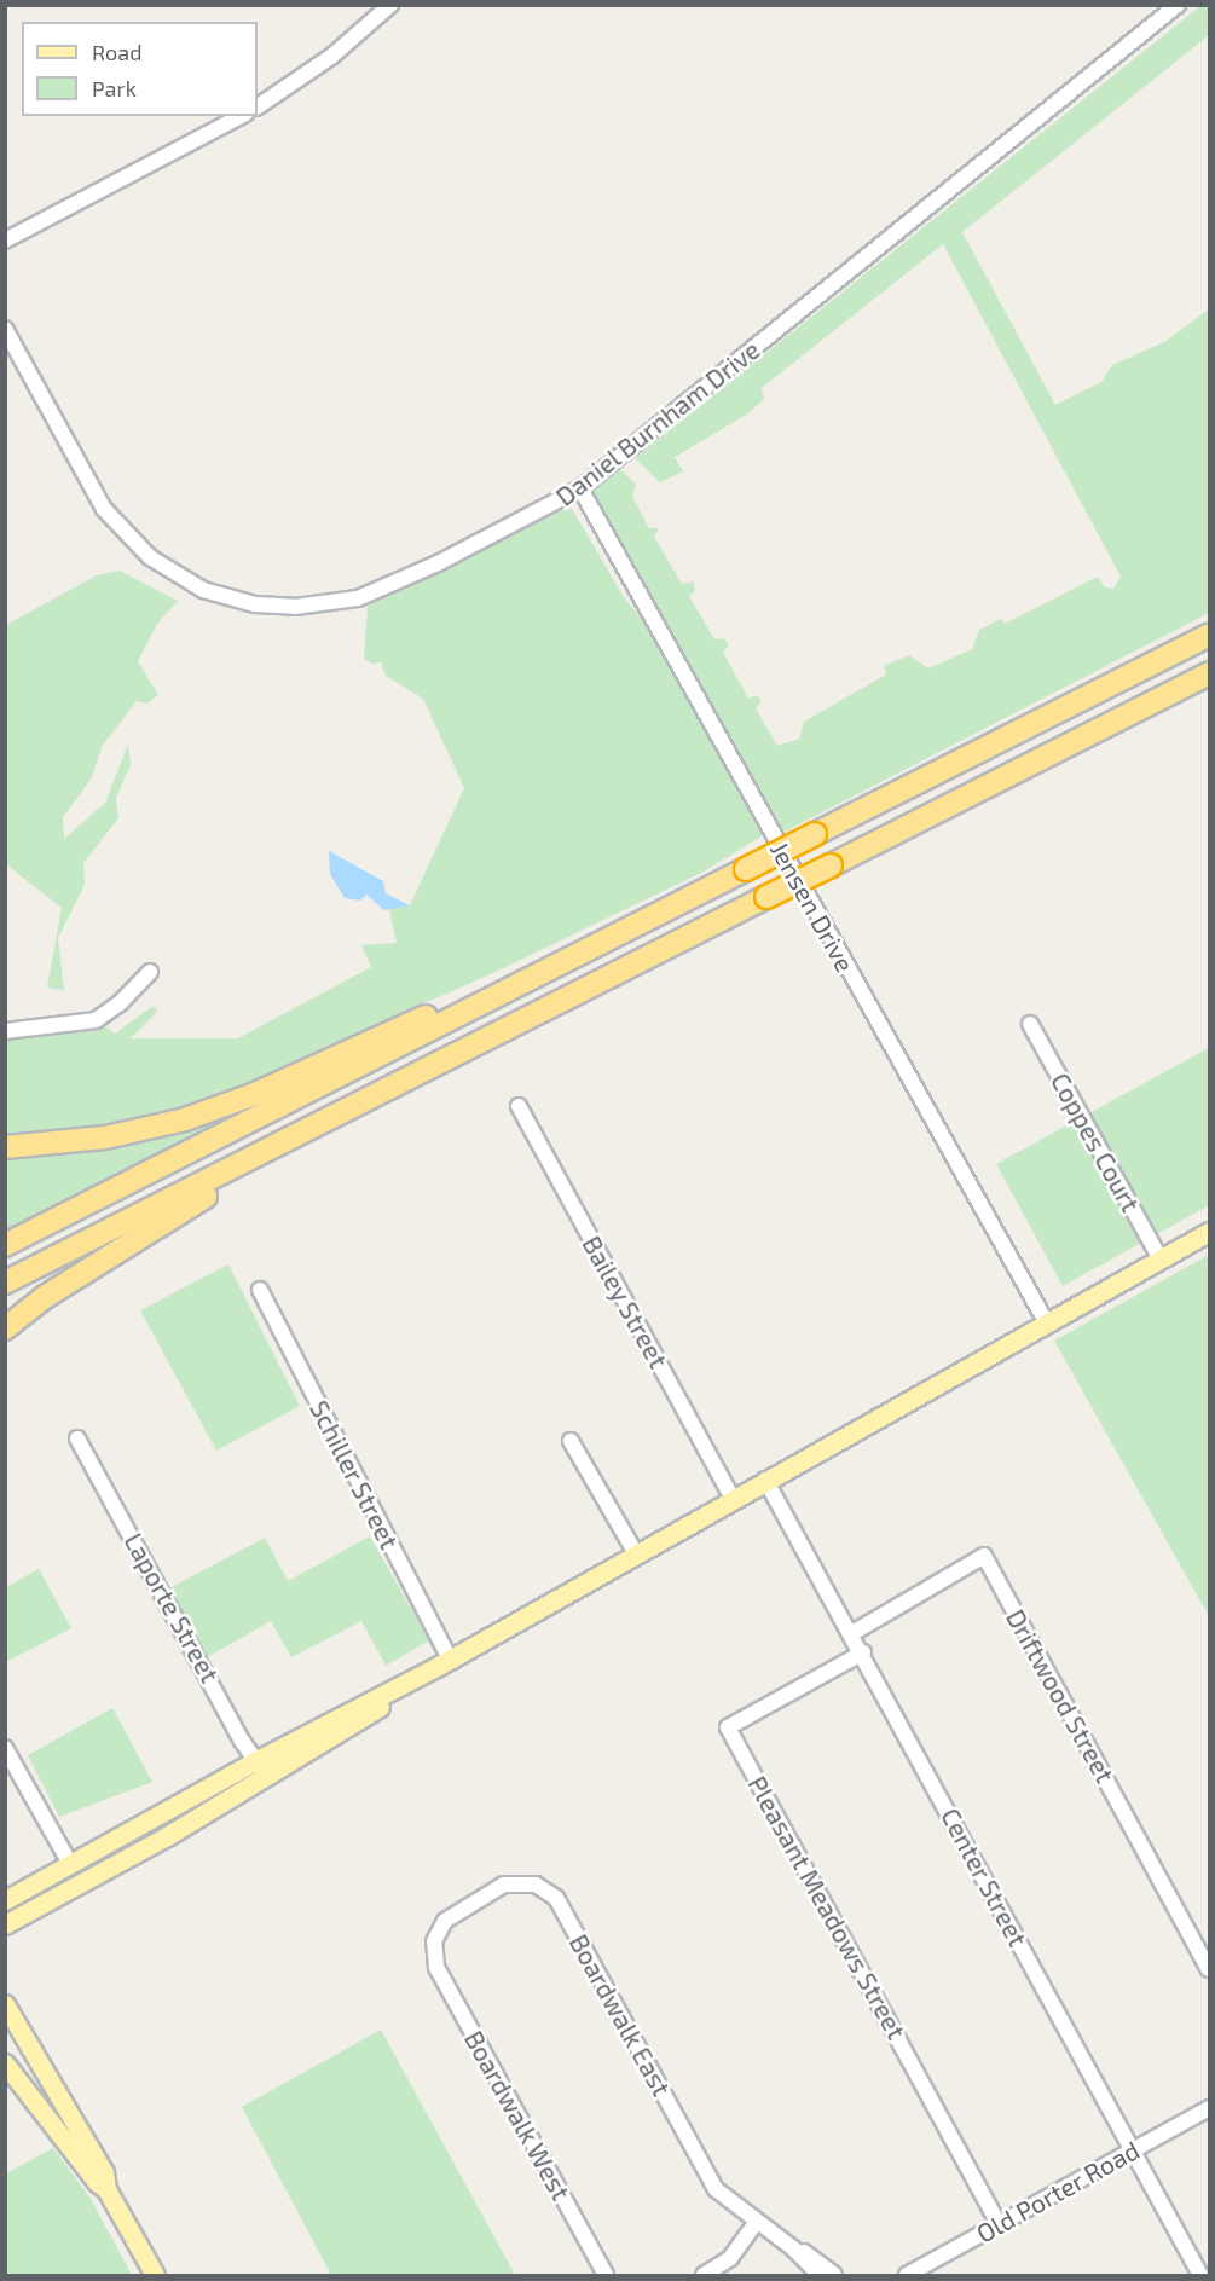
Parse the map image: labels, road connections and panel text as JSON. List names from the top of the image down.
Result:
{
  "streets": {
    "street": [
      "Daniel Burnham Drive",
      "Jensen Drive",
      "Coppes Court",
      "Bailey Street",
      "Schiller Street",
      "Laporte Street",
      "Driftwood Street",
      "Center Street",
      "Pleasant Meadows Street",
      "Boardwalk East",
      "Boardwalk West",
      "Old Porter Road"
    ]
  },
  "crossings": [
    ["Daniel Burnham Drive", "Jensen Drive"],
    ["Driftwood Street", "Center Street"],
    ["Center Street", "Pleasant Meadows Street"],
    ["Center Street", "Old Porter Road"],
    ["Pleasant Meadows Street", "Old Porter Road"],
    ["Boardwalk East", "Boardwalk West"]
  ],
  "legend": ["Road", "Park"]
}
